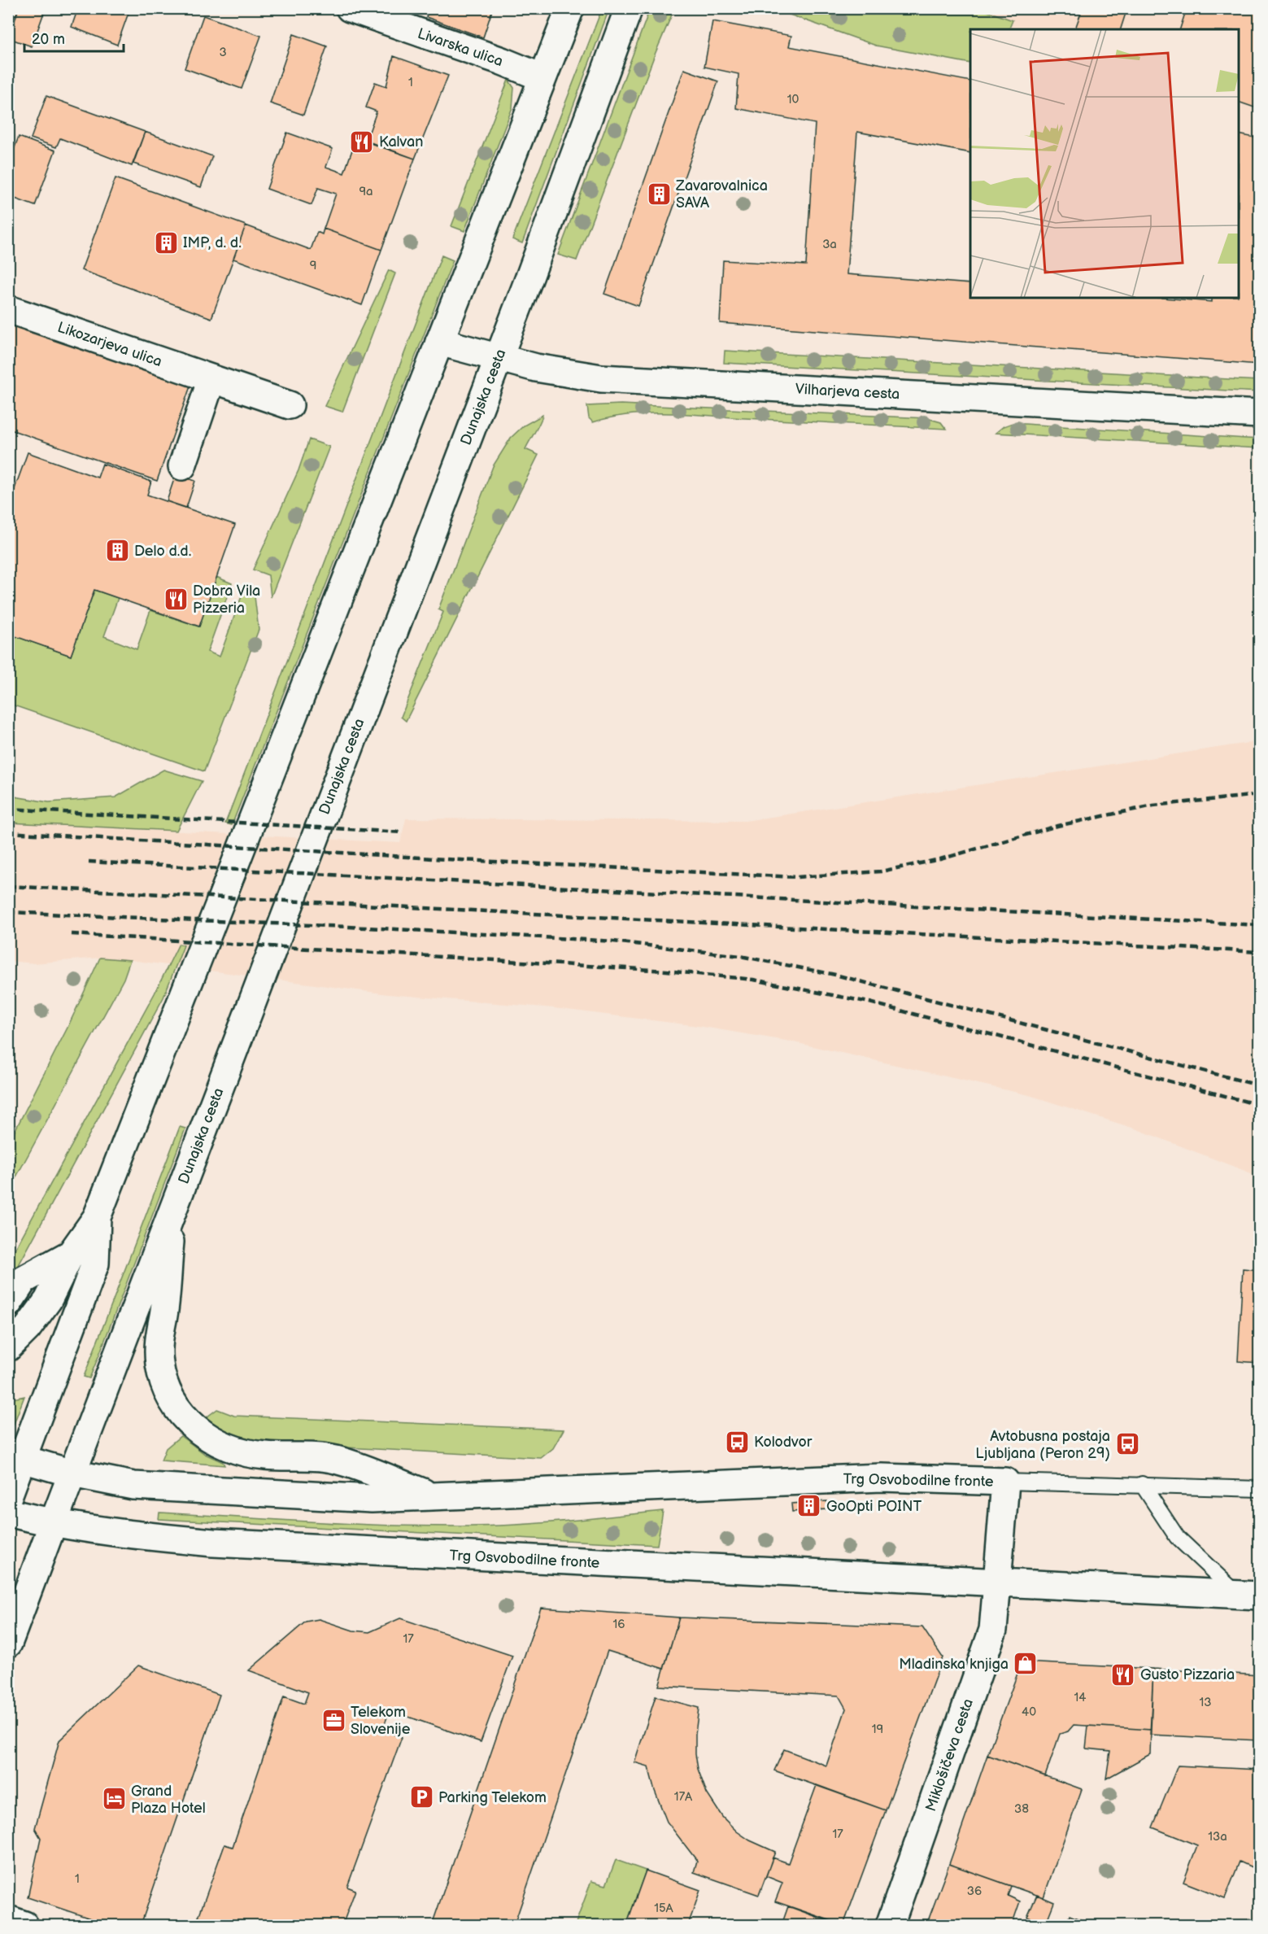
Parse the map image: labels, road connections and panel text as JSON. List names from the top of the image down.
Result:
{
  "streets": {
    "main road": [
      "Livarska ulica",
      "Likozarjeva ulica",
      "Vilharjeva cesta",
      "Dunajska cesta",
      "Trg Osvobodilne fronte",
      "Miklošičeva cesta"
    ]
  },
  "crossings": [
    ["Vilharjeva cesta", "Dunajska cesta"],
    ["Dunajska cesta", "Trg Osvobodilne fronte"],
    ["Trg Osvobodilne fronte", "Miklošičeva cesta"]
  ],
  "places": {
    "restaurant": ["Kalvan", "Dobra Vila Pizzeria", "Gusto Pizzaria"],
    "building": [
      "Zavarovalnica SAVA",
      "IMP, d. d.",
      "Delo d.d.",
      "GoOpti POINT"
    ],
    "bus stop": ["Kolodvor", "Avtobusna postaja Ljubljana (Peron 29)"],
    "shop": ["Mladinska knjiga"],
    "office": ["Telekom Slovenije"],
    "parking": ["Parking Telekom"],
    "hotel": ["Grand Plaza Hotel"]
  },
  "house_numbers": [
    "3",
    "1",
    "10",
    "9a",
    "3a",
    "9",
    "16",
    "17",
    "14",
    "13",
    "40",
    "19",
    "17A",
    "38",
    "17",
    "13a",
    "1",
    "36",
    "15A"
  ],
  "scale_bar": "20 m"
}
